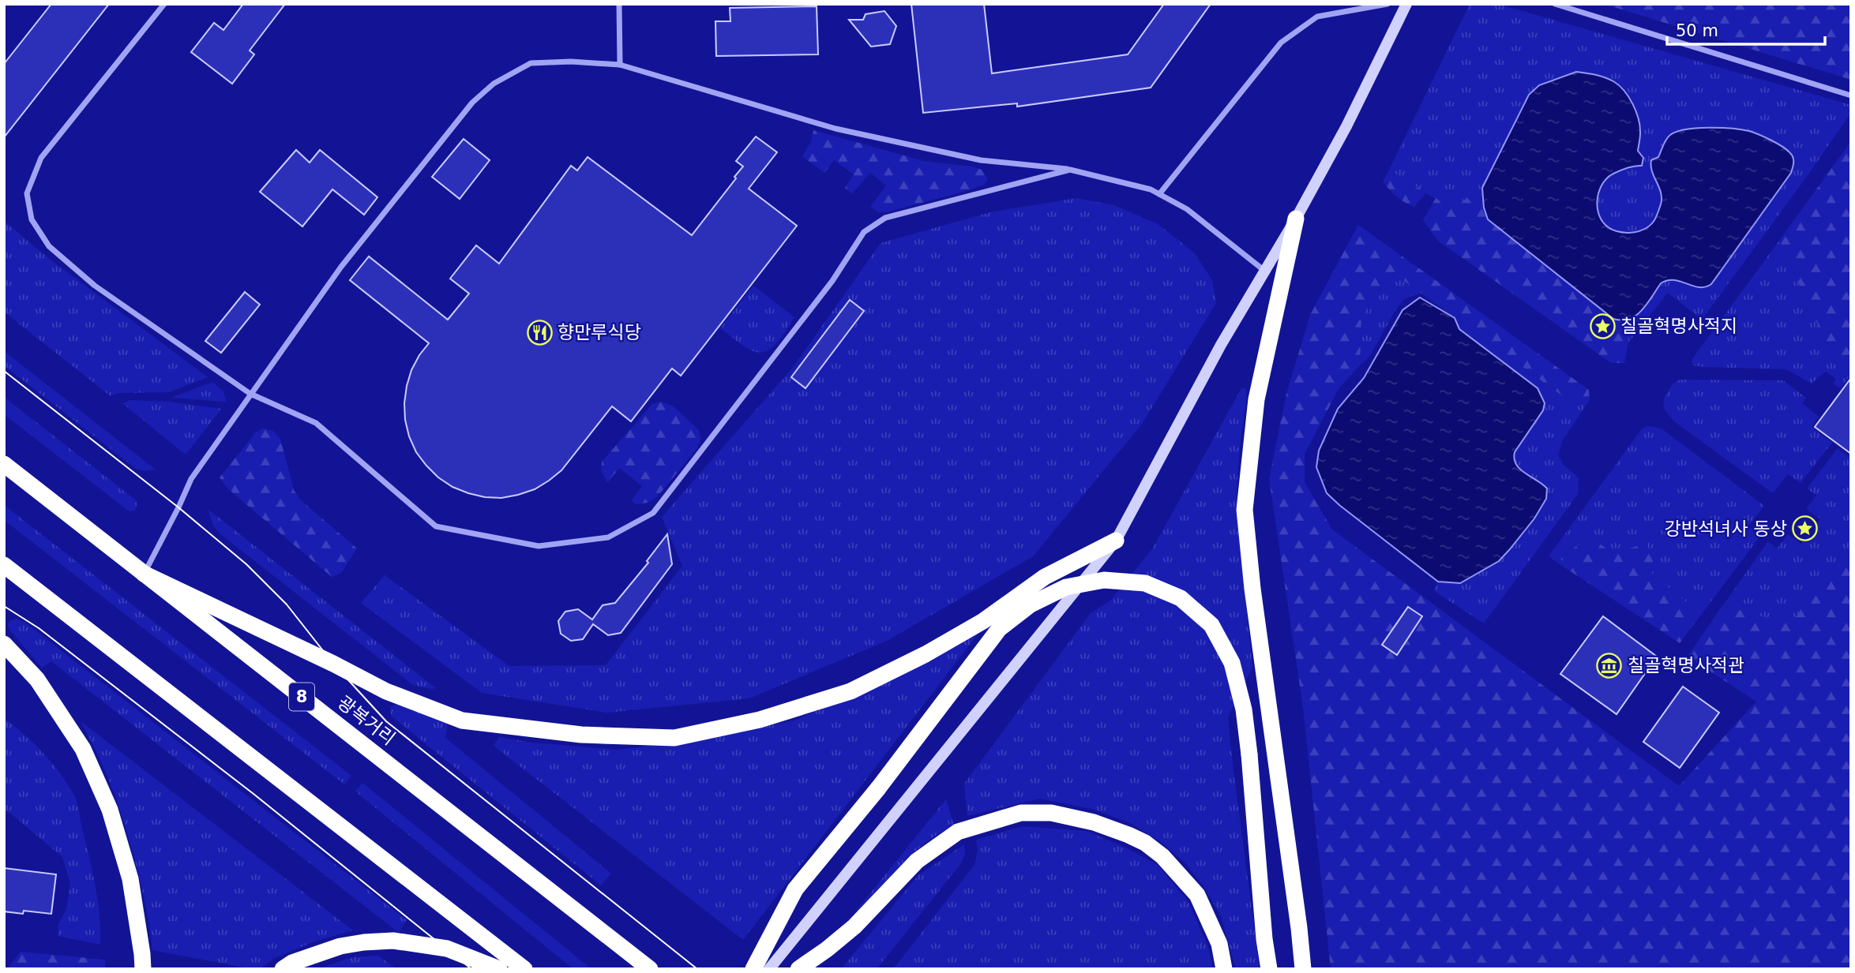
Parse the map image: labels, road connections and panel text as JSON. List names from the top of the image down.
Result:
{
  "streets": {
    "highway": ["8", "광복거리"]
  },
  "places": {
    "place": ["칠골혁명사적지", "강반석녀사 동상"],
    "restaurant": ["향만루식당"],
    "museum": ["칠골혁명사적관"]
  },
  "scale_bar": "50 m"
}
